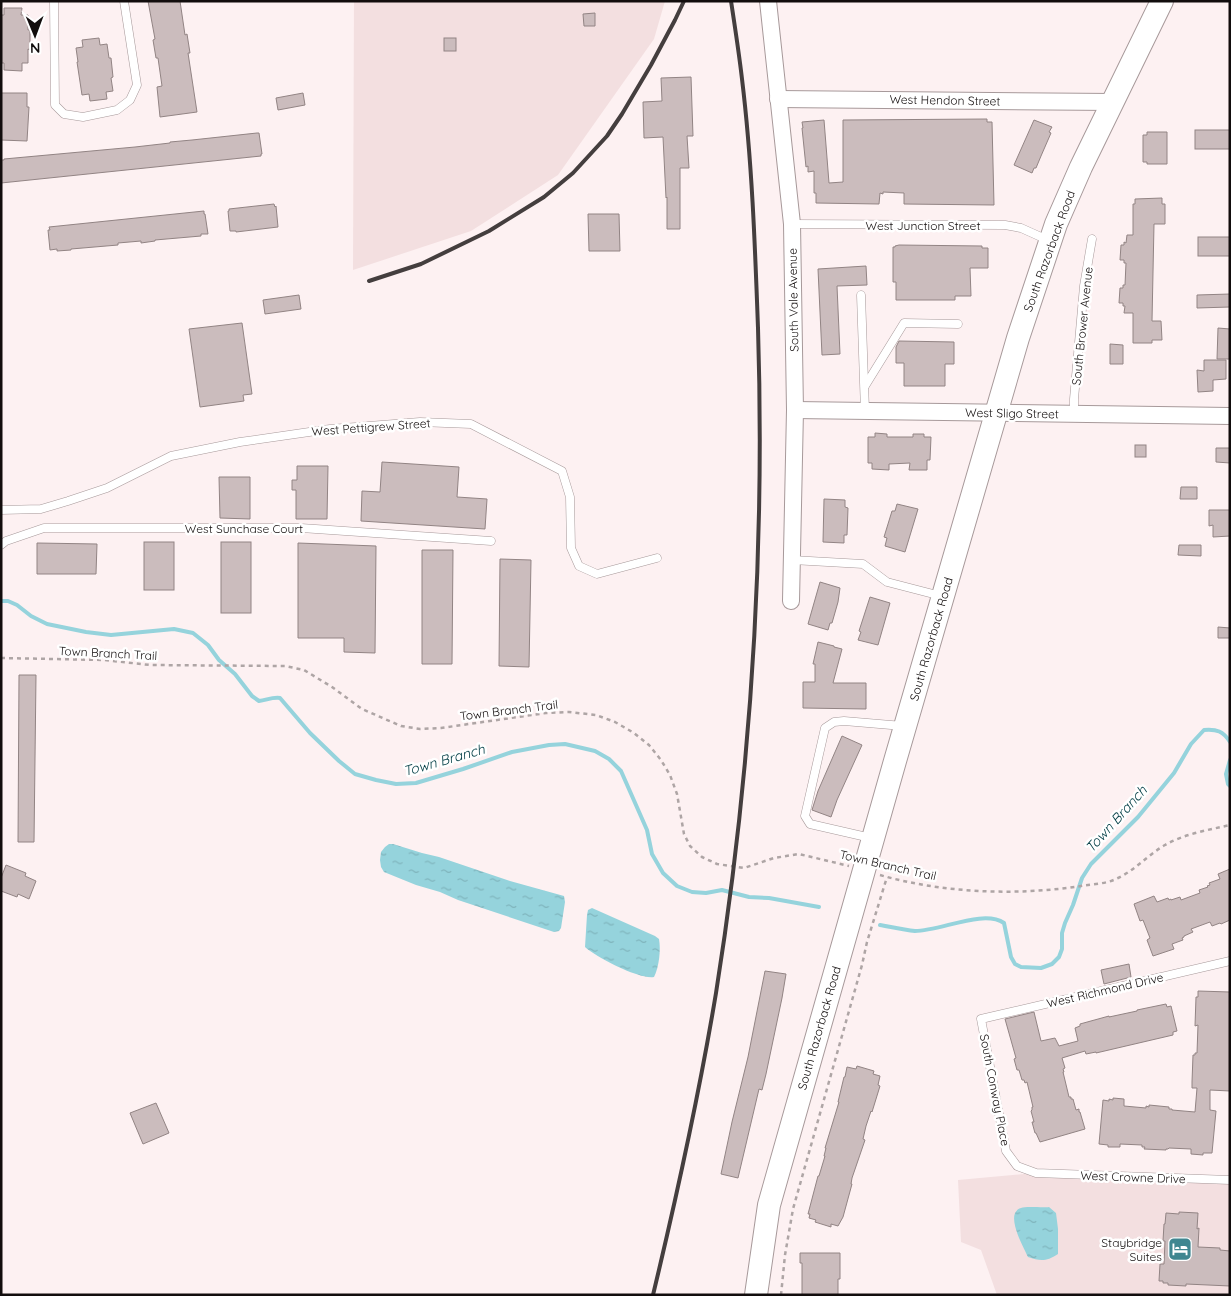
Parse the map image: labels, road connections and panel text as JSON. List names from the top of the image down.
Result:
{
  "streets": {
    "main road": ["South Razorback Road"],
    "street": ["West Hendon Street", "South Vale Avenue", "West Sligo Street"],
    "lane": [
      "West Junction Street",
      "South Brower Avenue",
      "West Pettigrew Street",
      "West Sunchase Court",
      "West Richmond Drive",
      "South Conway Place",
      "West Crowne Drive"
    ],
    "path": ["Town Branch Trail"]
  },
  "crossings": [
    ["West Hendon Street", "South Razorback Road"],
    ["West Hendon Street", "South Vale Avenue"],
    ["West Junction Street", "South Razorback Road"],
    ["West Junction Street", "South Vale Avenue"],
    ["South Razorback Road", "West Sligo Street"],
    ["South Razorback Road", "Town Branch Trail"],
    ["South Vale Avenue", "West Sligo Street"],
    ["South Brower Avenue", "West Sligo Street"],
    ["West Richmond Drive", "South Conway Place"],
    ["South Conway Place", "West Crowne Drive"]
  ],
  "water": ["Town Branch"],
  "places": {
    "hotel": ["Staybridge Suites"]
  },
  "north": "bottom"
}
